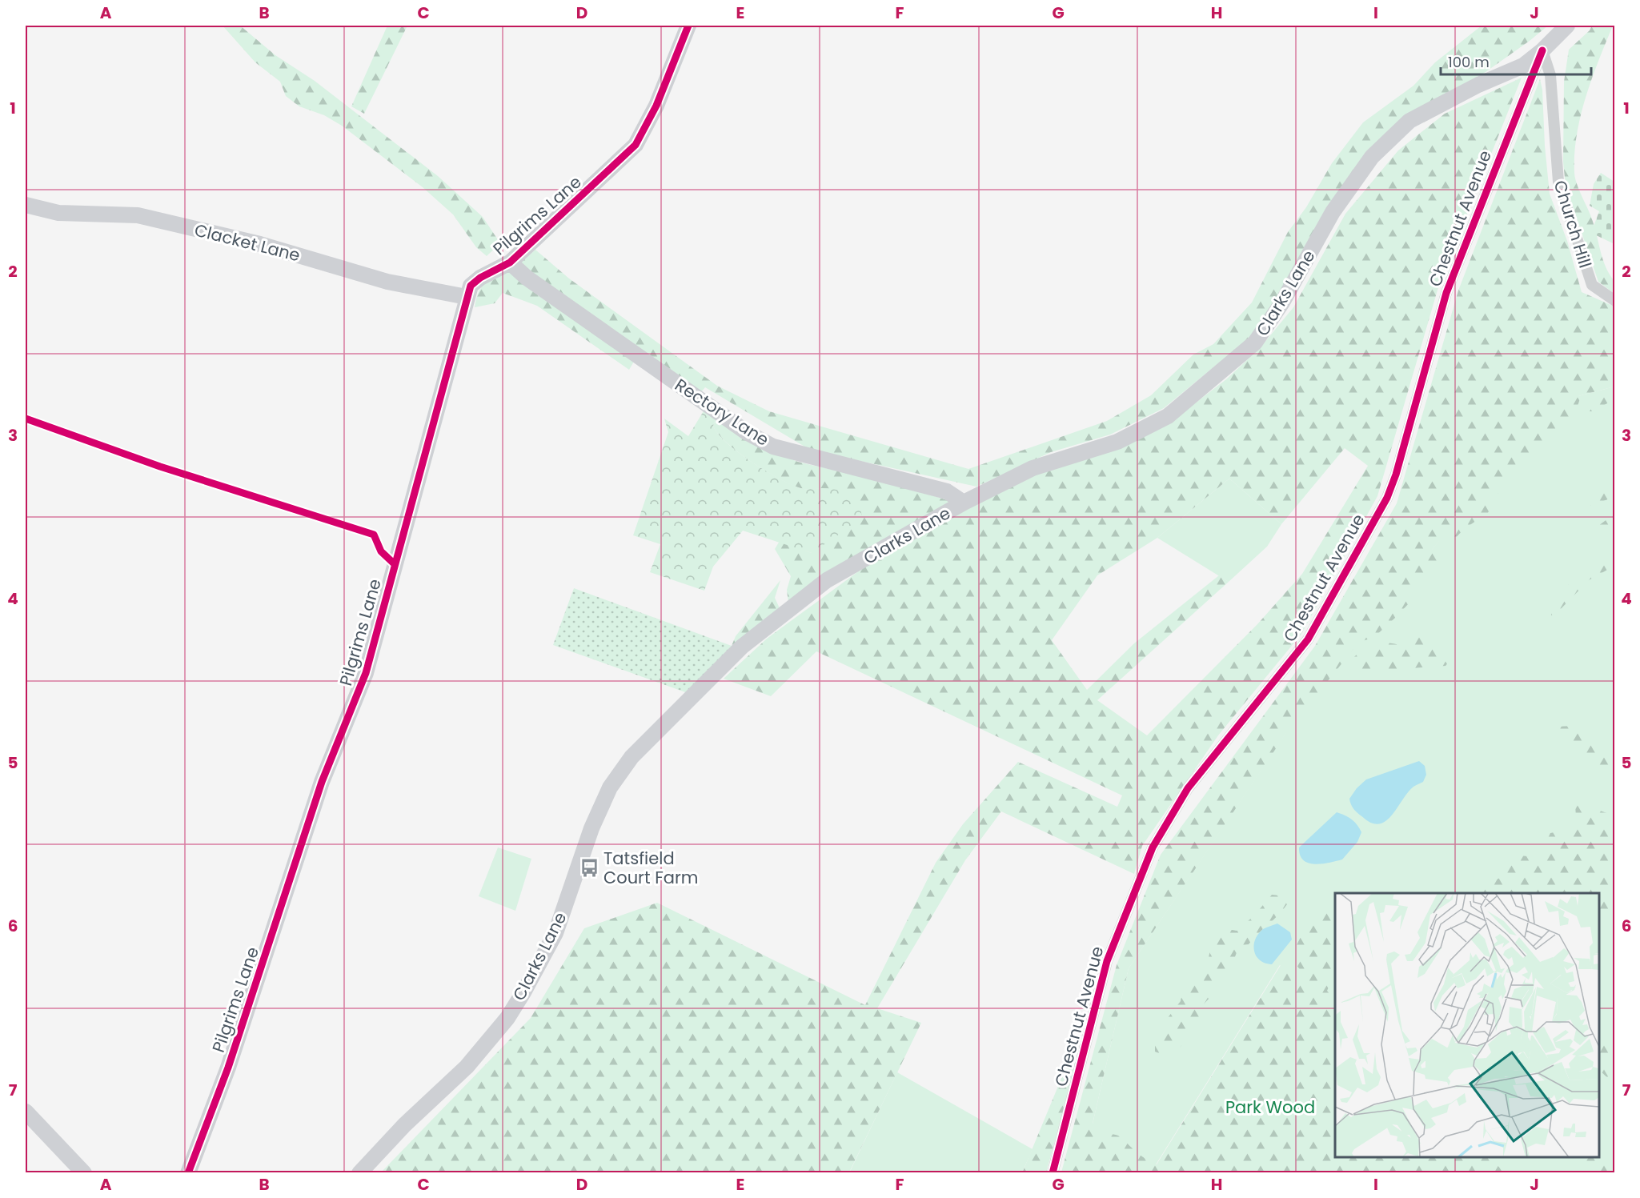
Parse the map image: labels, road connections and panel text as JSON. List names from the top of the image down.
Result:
{
  "streets": {
    "street": [
      "Pilgrims Lane",
      "Chestnut Avenue",
      "Church Hill",
      "Clacket Lane",
      "Clarks Lane",
      "Rectory Lane"
    ]
  },
  "crossings": [
    ["Pilgrims Lane", "Clacket Lane"],
    ["Pilgrims Lane", "Rectory Lane"],
    ["Chestnut Avenue", "Church Hill"],
    ["Chestnut Avenue", "Clarks Lane"],
    ["Church Hill", "Clarks Lane"],
    ["Clarks Lane", "Rectory Lane"]
  ],
  "parks": ["Park Wood"],
  "places": {
    "bus stop": ["Tatsfield Court Farm"]
  },
  "scale_bar": "100 m",
  "grid": {
    "columns": [
      "A",
      "B",
      "C",
      "D",
      "E",
      "F",
      "G",
      "H",
      "I",
      "J"
    ],
    "rows": [
      "1",
      "2",
      "3",
      "4",
      "5",
      "6",
      "7"
    ]
  }
}
